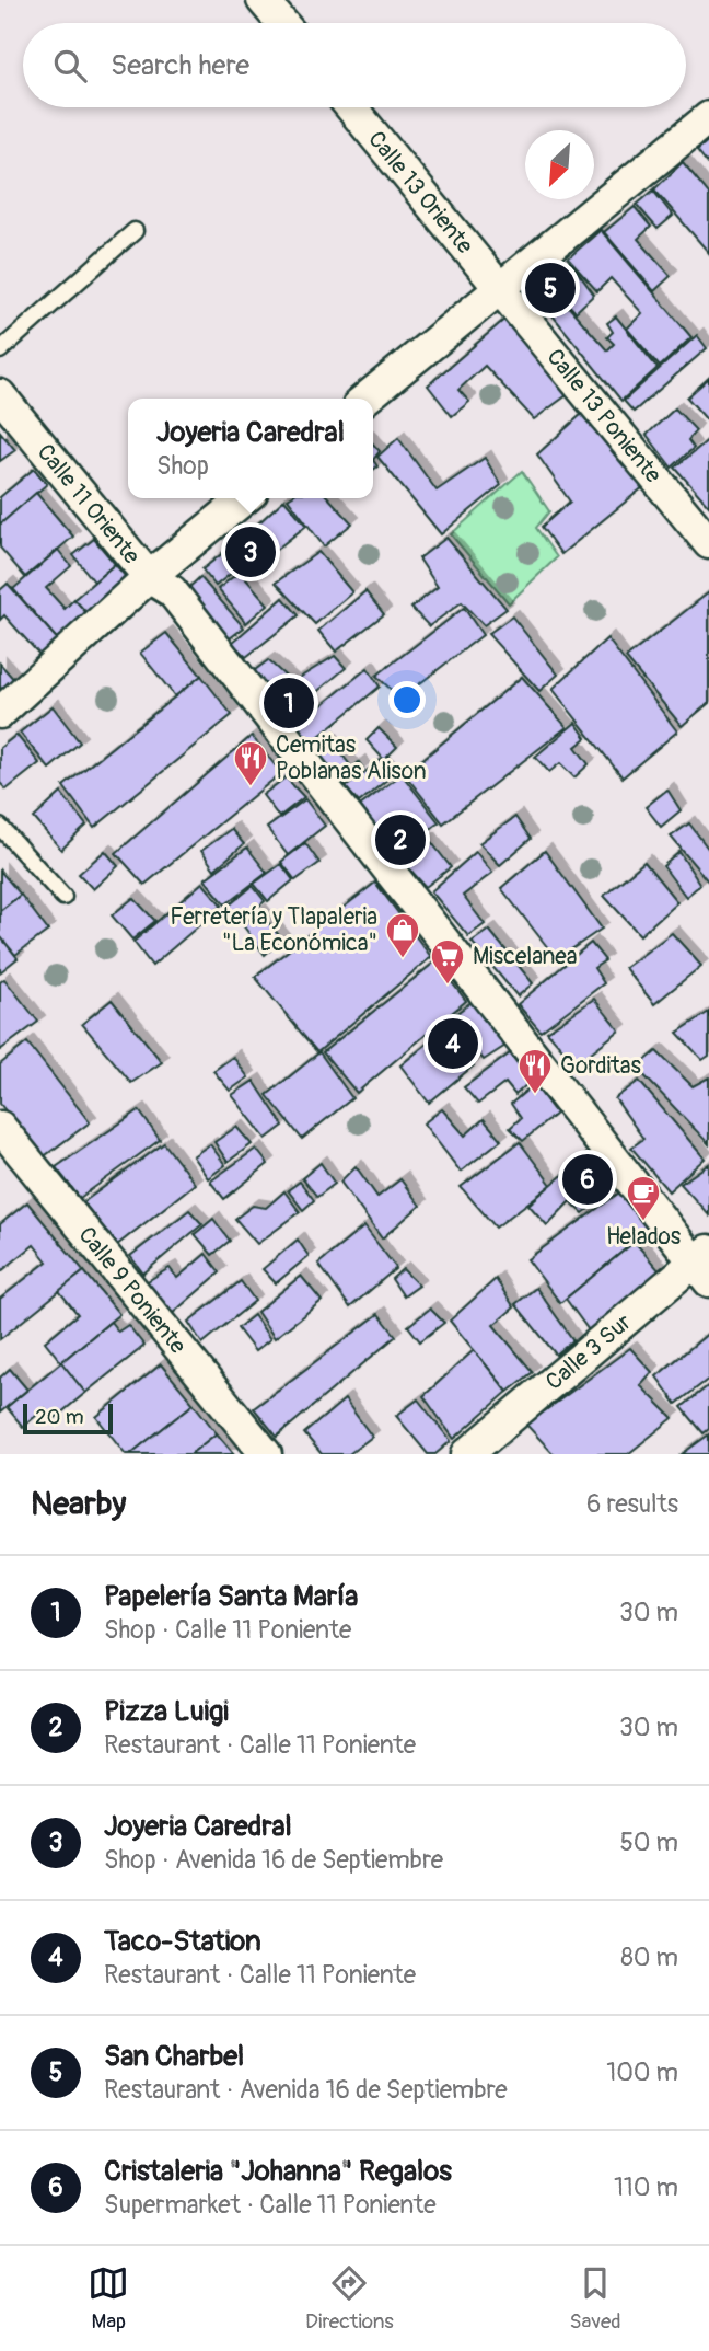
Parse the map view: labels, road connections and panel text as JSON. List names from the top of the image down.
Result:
{
  "streets": {
    "street": [
      "Calle 13 Oriente",
      "Calle 13 Poniente",
      "Calle 11 Oriente",
      "Calle 9 Poniente",
      "Calle 3 Sur"
    ]
  },
  "crossings": [
    ["Calle 13 Oriente", "Calle 13 Poniente"],
    ["Calle 11 Oriente", "Calle 3 Sur"]
  ],
  "places": {
    "restaurant": ["Cemitas Poblanas Alison", "Gorditas"],
    "shop": ["Ferretería y Tlapaleria \"La Económica\""],
    "supermarket": ["Miscelanea"],
    "cafe": ["Helados"]
  },
  "scale_bar": "20 m",
  "north": "bottom left",
  "page": {
    "search": "Search here",
    "pins": [
      "5",
      "3",
      "1",
      "2",
      "4",
      "6"
    ],
    "popup": ["Joyeria Caredral", "Shop"],
    "scale": "20 m",
    "heading": ["Nearby", "6 results"],
    "list": [
      {
        "mark": "1",
        "name": "Papelería Santa María",
        "note": "Shop · Calle 11 Poniente",
        "value": "30 m"
      },
      {
        "mark": "2",
        "name": "Pizza Luigi",
        "note": "Restaurant · Calle 11 Poniente",
        "value": "30 m"
      },
      {
        "mark": "3",
        "name": "Joyeria Caredral",
        "note": "Shop · Avenida 16 de Septiembre",
        "value": "50 m"
      },
      {
        "mark": "4",
        "name": "Taco-Station",
        "note": "Restaurant · Calle 11 Poniente",
        "value": "80 m"
      },
      {
        "mark": "5",
        "name": "San Charbel",
        "note": "Restaurant · Avenida 16 de Septiembre",
        "value": "100 m"
      },
      {
        "mark": "6",
        "name": "Cristaleria \"Johanna\" Regalos",
        "note": "Supermarket · Calle 11 Poniente",
        "value": "110 m"
      }
    ],
    "nav": ["Map", "Directions", "Saved"]
  }
}
